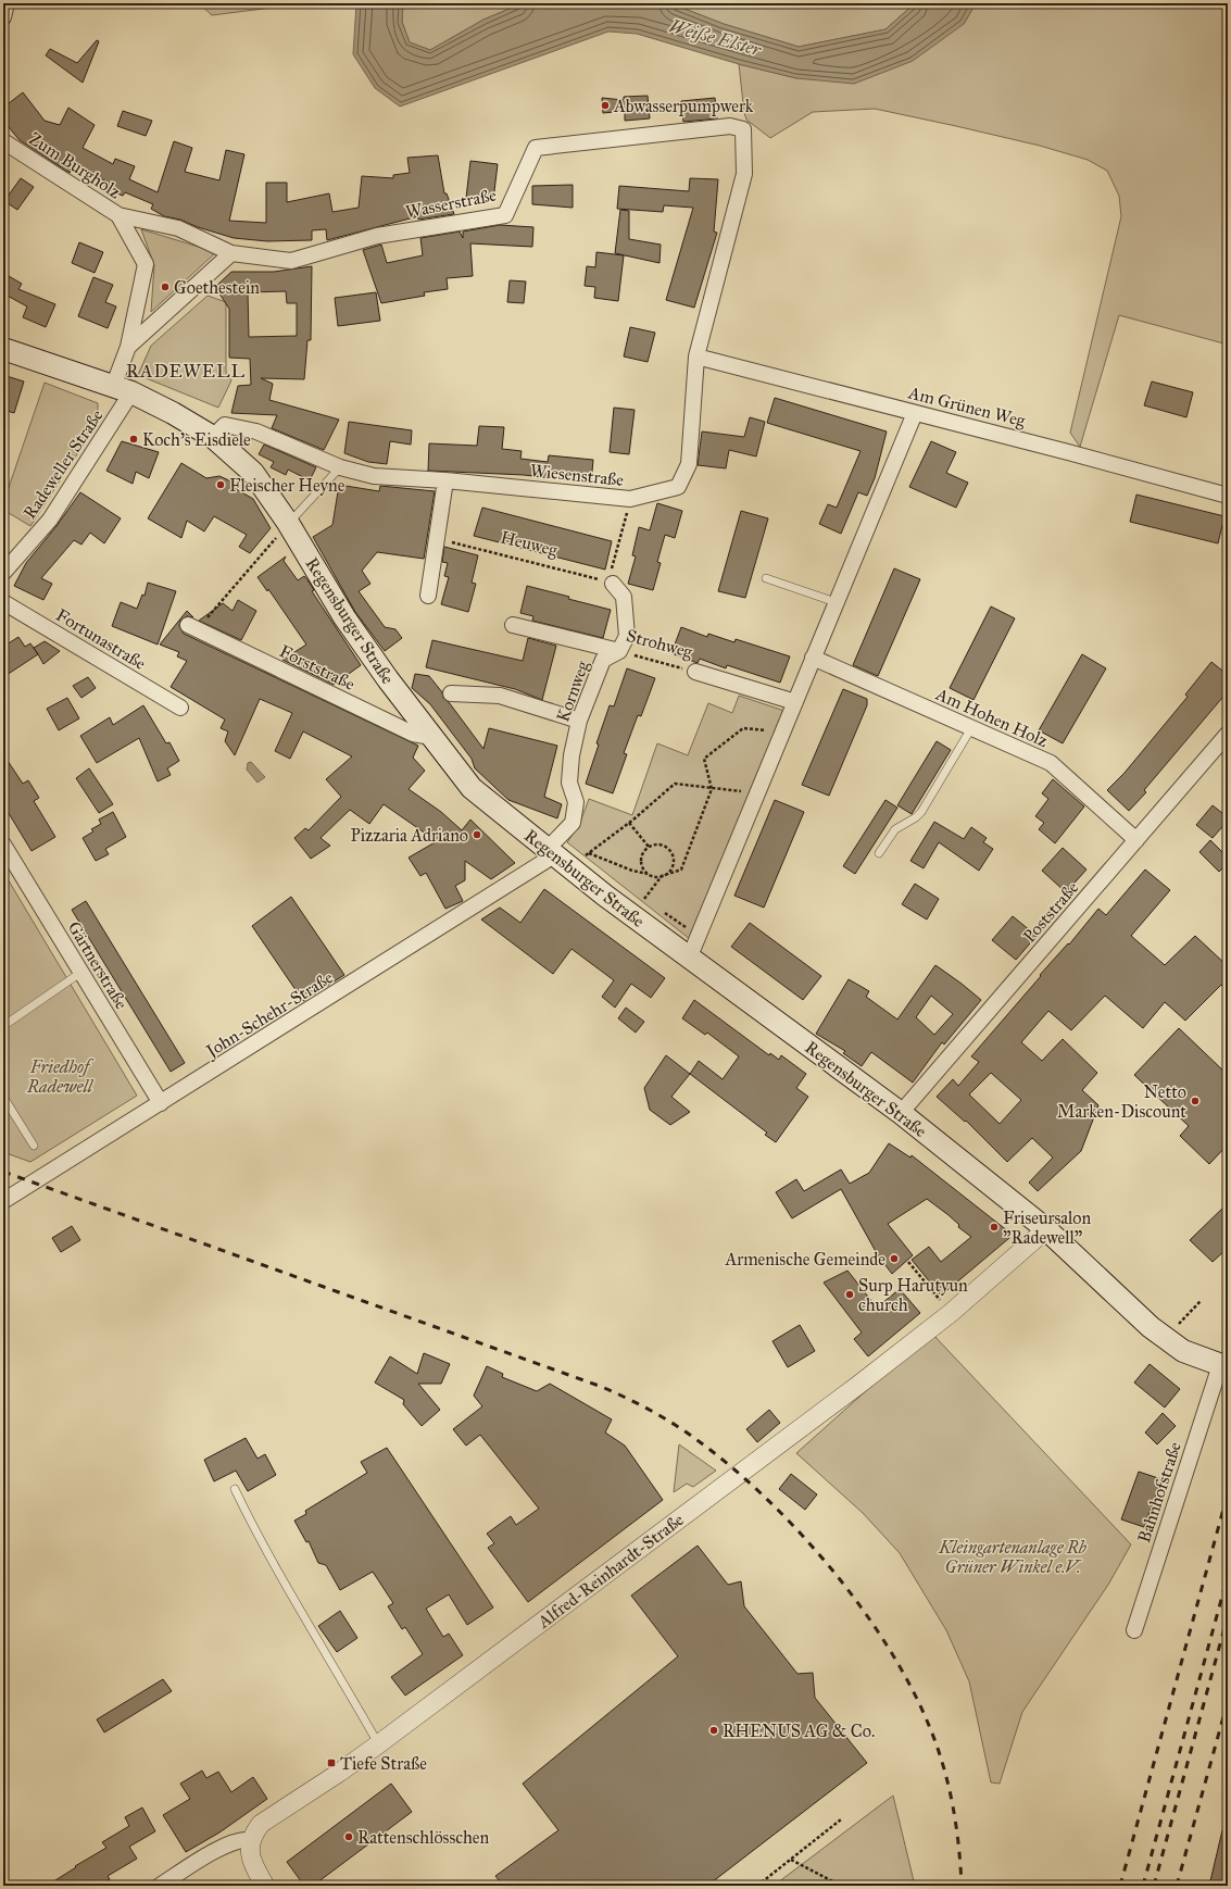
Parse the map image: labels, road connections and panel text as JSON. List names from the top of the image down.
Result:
{
  "streets": {
    "main road": ["Regensburger Straße"],
    "street": [
      "Zum Burgholz",
      "Wasserstraße",
      "Am Grünen Weg",
      "Radeweller Straße",
      "Wiesenstraße",
      "Fortunastraße",
      "Strohweg",
      "Forststraße",
      "Kornweg",
      "Am Hohen Holz",
      "Poststraße",
      "Gärtnerstraße",
      "John-Schehr-Straße",
      "Bahnhofstraße",
      "Alfred-Reinhardt-Straße"
    ],
    "path": ["Heuweg"]
  },
  "crossings": [
    ["Wasserstraße", "Am Grünen Weg"],
    ["Wasserstraße", "Wiesenstraße"],
    ["Am Grünen Weg", "Wiesenstraße"],
    ["Radeweller Straße", "Regensburger Straße"],
    ["Wiesenstraße", "Regensburger Straße"],
    ["Regensburger Straße", "Forststraße"],
    ["Regensburger Straße", "Kornweg"],
    ["Regensburger Straße", "Poststraße"],
    ["Regensburger Straße", "John-Schehr-Straße"],
    ["Regensburger Straße", "Bahnhofstraße"],
    ["Regensburger Straße", "Alfred-Reinhardt-Straße"],
    ["Strohweg", "Kornweg"],
    ["Kornweg", "John-Schehr-Straße"],
    ["Am Hohen Holz", "Poststraße"],
    ["Gärtnerstraße", "John-Schehr-Straße"]
  ],
  "districts": ["RADEWELL"],
  "water": ["Weiße Elster"],
  "parks": ["Friedhof Radewell", "Kleingartenanlage Rb Grüner Winkel e.V."],
  "places": {
    "other": [
      "Abwasserpumpwerk",
      "Goethestein",
      "Koch's Eisdiele",
      "Fleischer Heyne",
      "Pizzaria Adriano",
      "Netto Marken-Discount",
      "Friseursalon \"Radewell\"",
      "Armenische Gemeinde",
      "Surp Harutyun church",
      "RHENUS AG & Co.",
      "Rattenschlösschen"
    ],
    "transit": ["Tiefe Straße"]
  }
}
